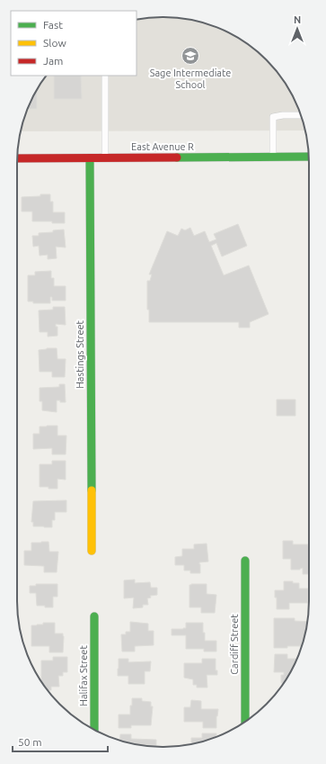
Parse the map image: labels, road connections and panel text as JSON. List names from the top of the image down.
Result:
{
  "streets": {
    "street": [
      "East Avenue R",
      "Hastings Street",
      "Cardiff Street",
      "Halifax Street"
    ]
  },
  "crossings": [
    ["East Avenue R", "Hastings Street"]
  ],
  "places": {
    "school or university": ["Sage Intermediate School"]
  },
  "legend": ["Fast", "Slow", "Jam"],
  "scale_bar": "50 m",
  "north": "top"
}
